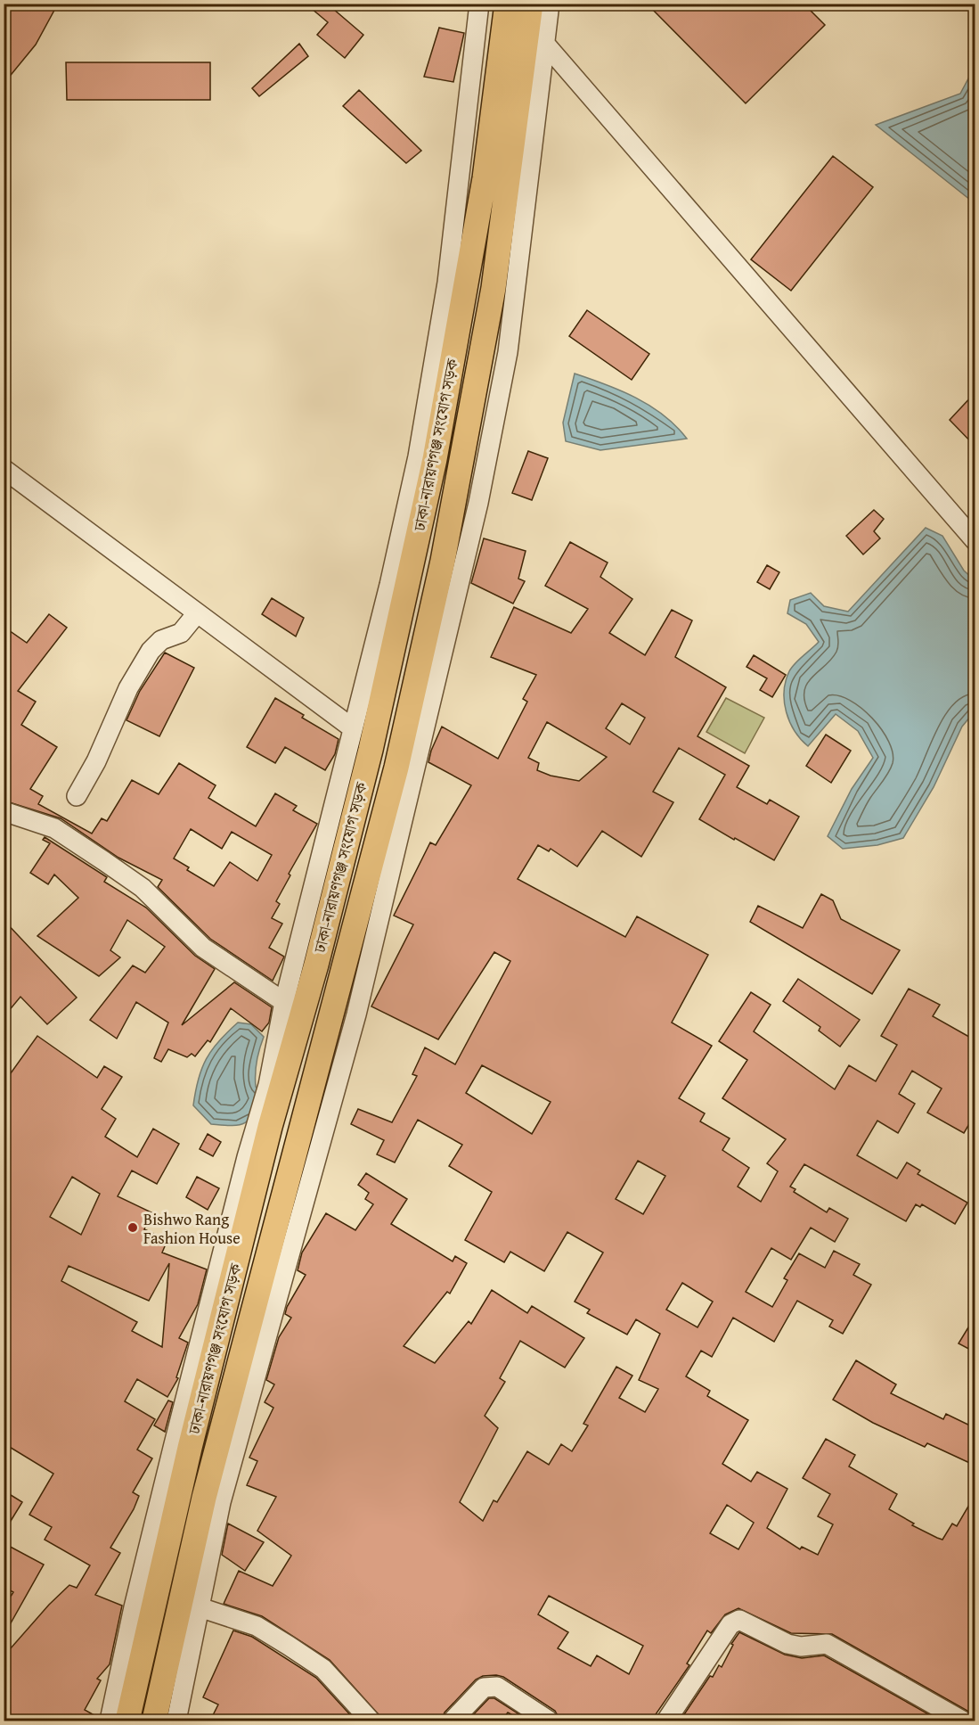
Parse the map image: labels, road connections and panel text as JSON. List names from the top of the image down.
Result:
{
  "streets": {
    "main road": ["ঢাকা-নারায়ণগঞ্জ সংযোগ সড়ক"]
  },
  "places": ["Bishwo Rang Fashion House"]
}
